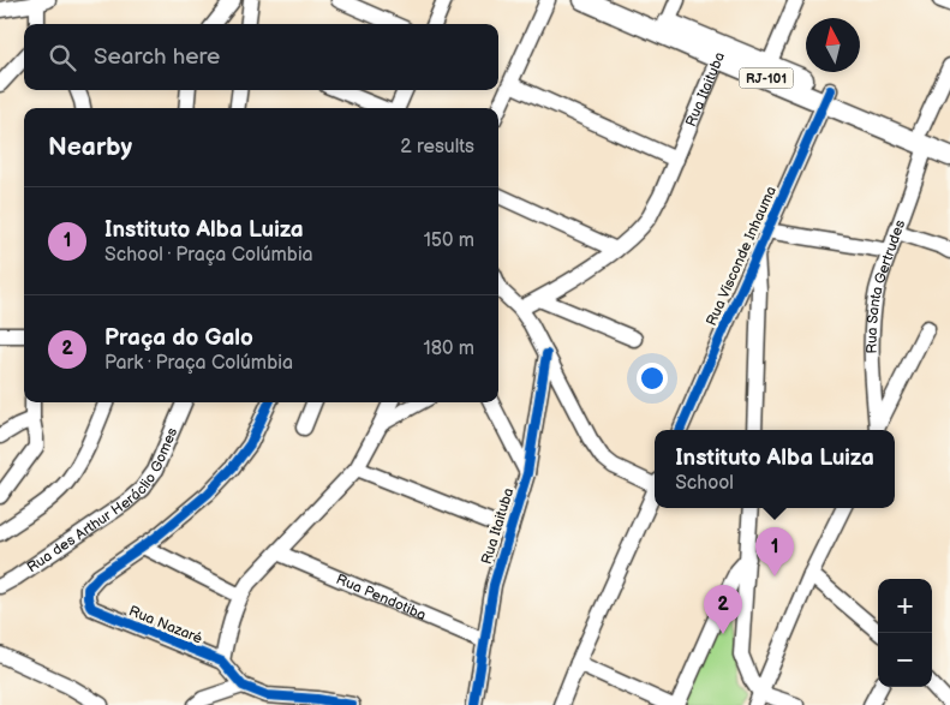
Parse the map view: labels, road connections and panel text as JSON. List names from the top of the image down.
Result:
{
  "streets": {
    "main road": ["RJ-101"],
    "street": [
      "Rua Itaituba",
      "Rua Visconde Inhauma",
      "Rua Santa Gertrudes",
      "Rua des Arthur Heráclio Gomes",
      "Rua Pendotiba",
      "Rua Nazaré"
    ]
  },
  "crossings": [
    ["RJ-101", "Rua Itaituba"],
    ["RJ-101", "Rua Visconde Inhauma"],
    ["RJ-101", "Rua Santa Gertrudes"],
    ["Rua Itaituba", "Rua Pendotiba"]
  ],
  "north": "top",
  "page": {
    "search": "Search here",
    "heading": ["Nearby", "2 results"],
    "list": [
      {
        "mark": "1",
        "name": "Instituto Alba Luiza",
        "note": "School · Praça Colúmbia",
        "value": "150 m"
      },
      {
        "mark": "2",
        "name": "Praça do Galo",
        "note": "Park · Praça Colúmbia",
        "value": "180 m"
      }
    ],
    "popup": ["Instituto Alba Luiza", "School"],
    "pins": ["1", "2"],
    "map_buttons": ["+", "−"]
  }
}
